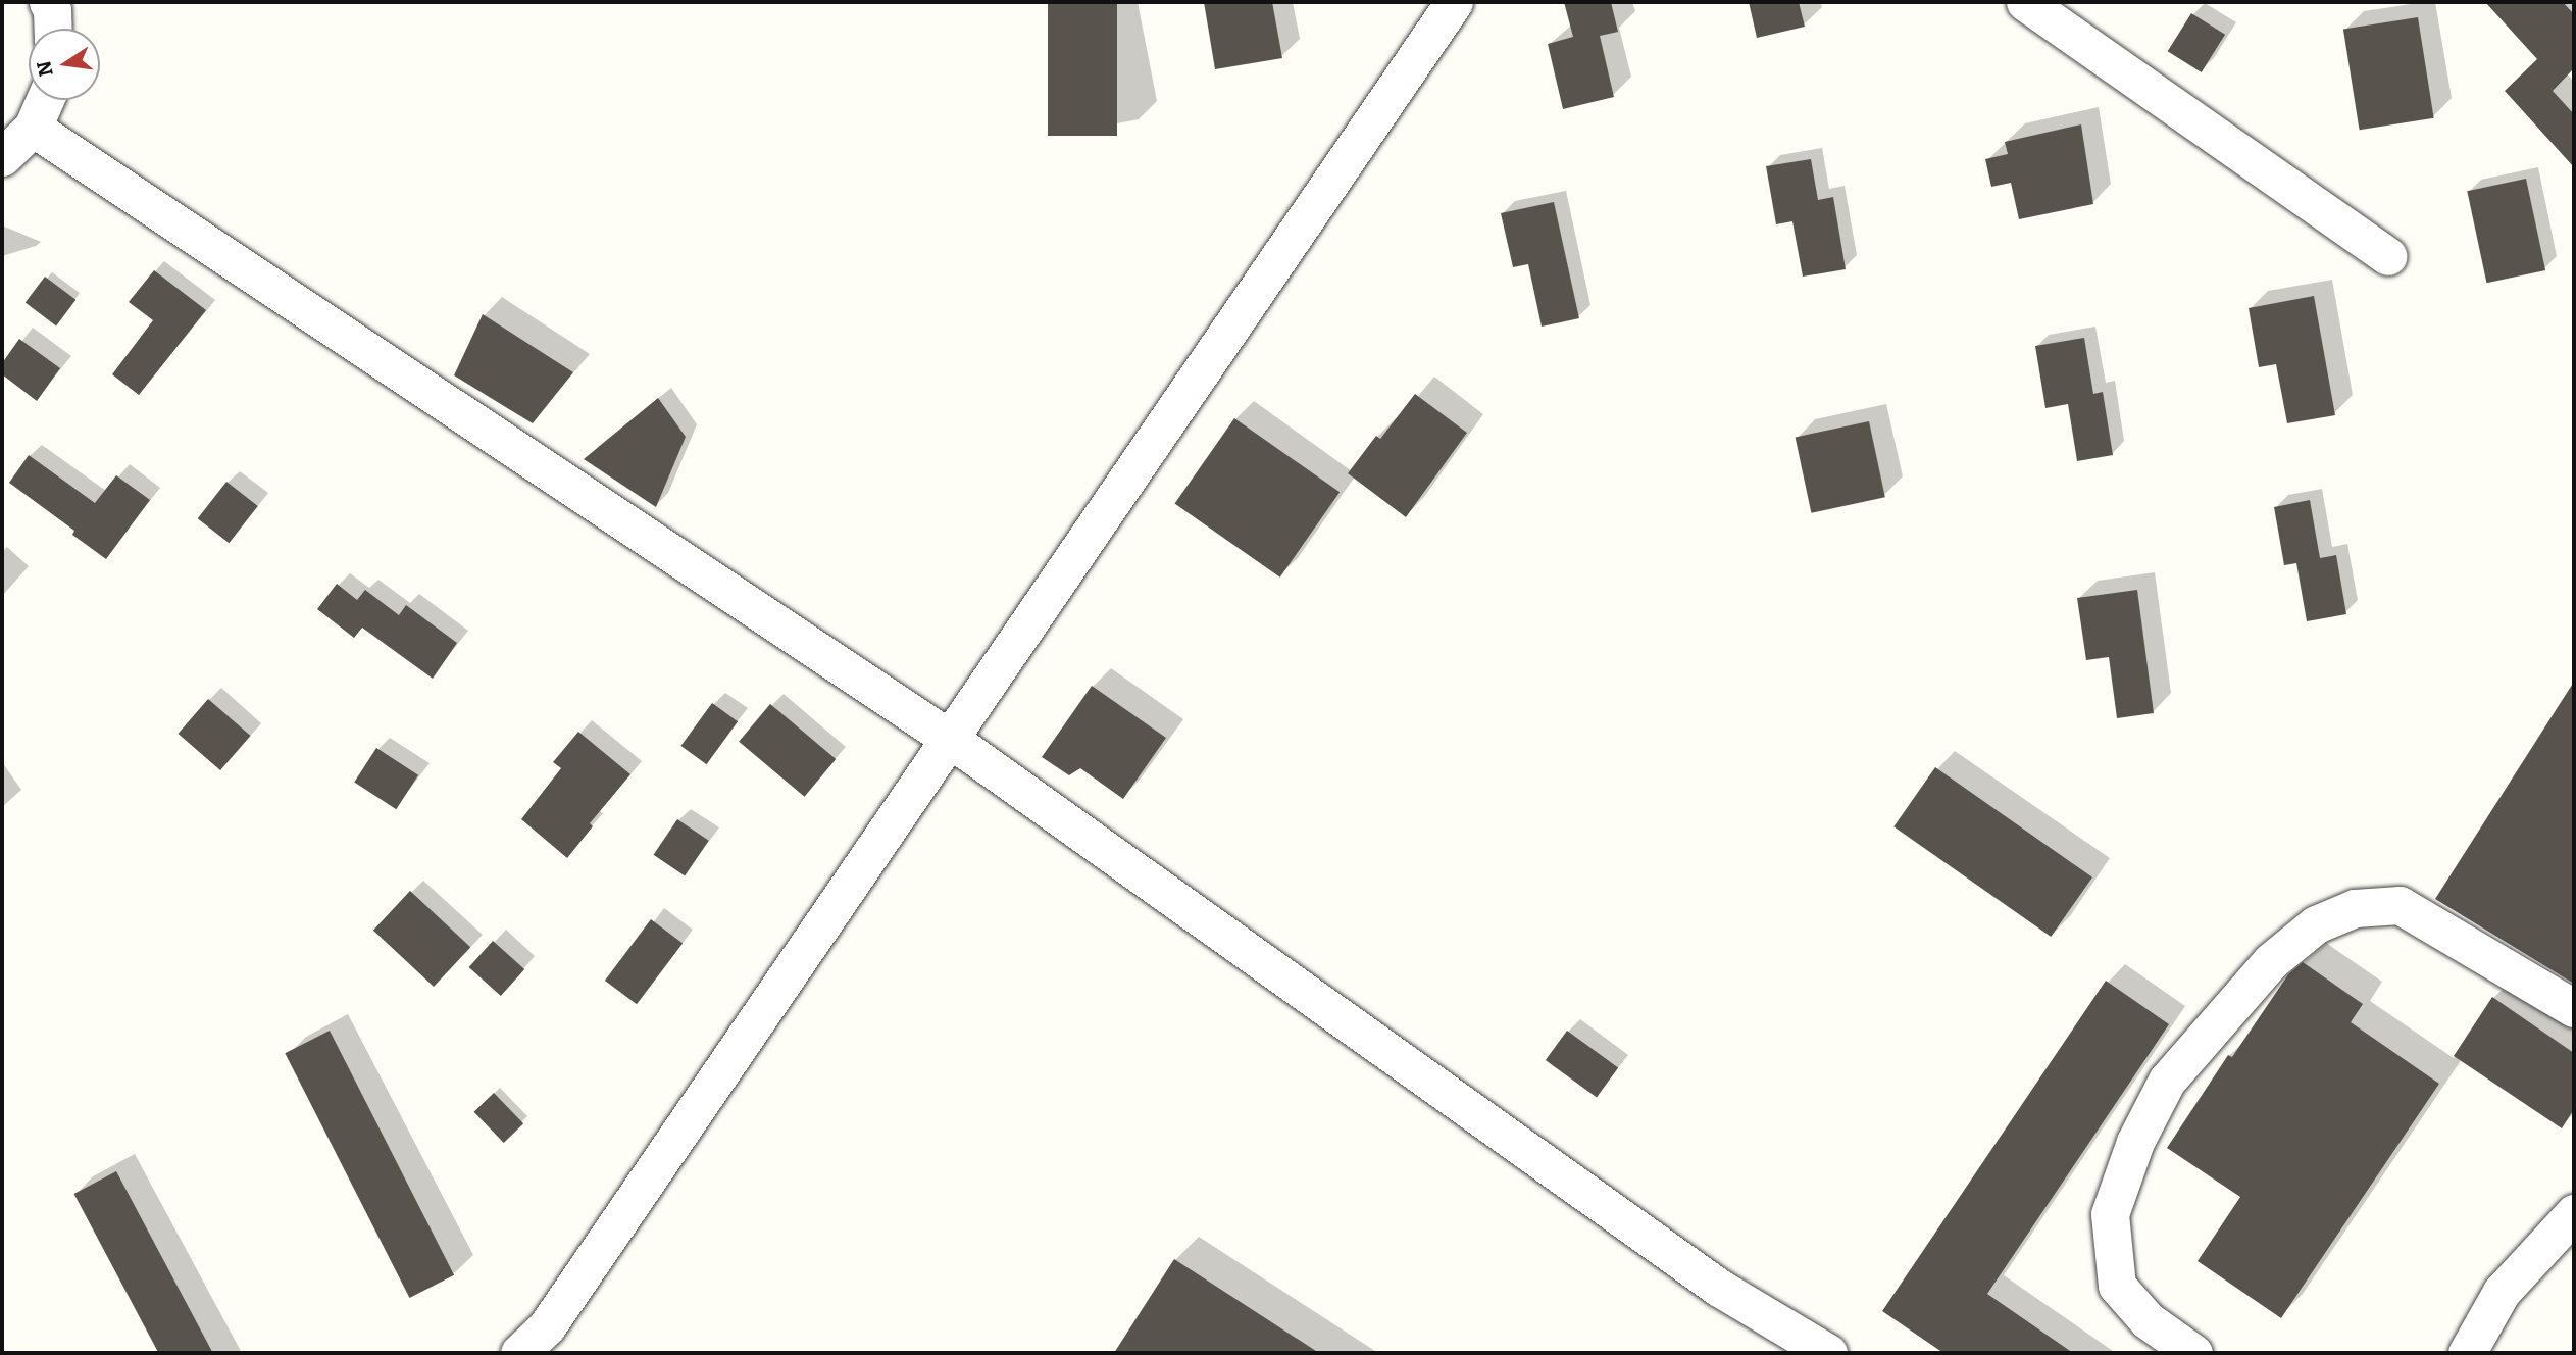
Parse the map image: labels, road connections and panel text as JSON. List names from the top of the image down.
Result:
{
  "north": "left"
}
